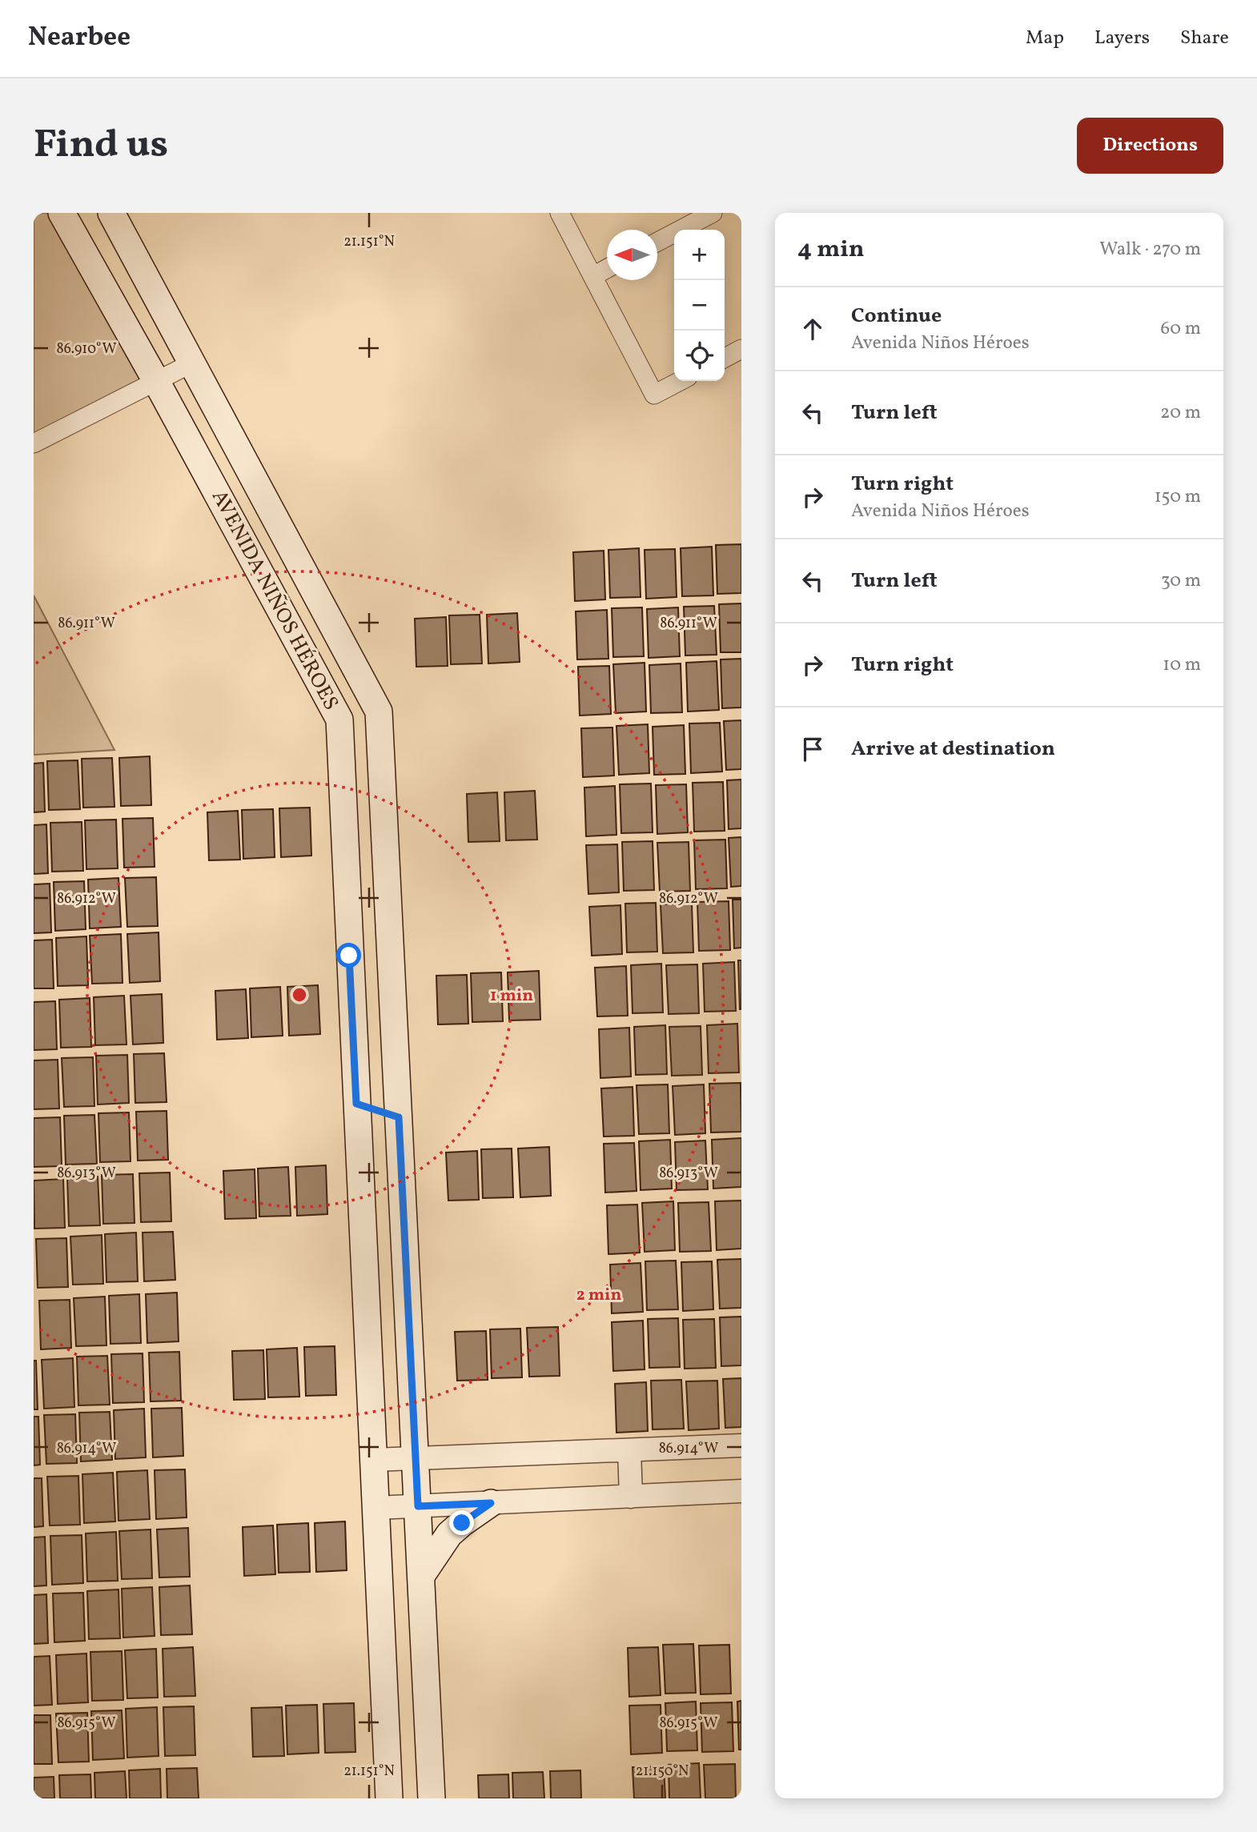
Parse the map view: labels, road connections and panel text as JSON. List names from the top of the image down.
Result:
{
  "streets": {
    "main road": ["AVENIDA NIÑOS HÉROES"]
  },
  "north": "left",
  "page": {
    "header": "Nearbee",
    "nav": ["Map", "Layers", "Share"],
    "buttons": "Directions",
    "title": "Find us",
    "heading": ["4 min", "Walk · 270 m"],
    "map_buttons": ["+", "−"],
    "list": [
      ["Continue", "Avenida Niños Héroes", "60 m"],
      ["Turn left", "20 m"],
      ["Turn right", "Avenida Niños Héroes", "150 m"],
      ["Turn left", "30 m"],
      ["Turn right", "10 m"],
      "Arrive at destination"
    ]
  },
  "coordinates": [
    "21.151°N",
    "86.910°W",
    "86.911°W",
    "86.912°W",
    "86.913°W",
    "86.914°W",
    "86.915°W",
    "21.150°N"
  ],
  "rings": ["1 min", "2 min"]
}
